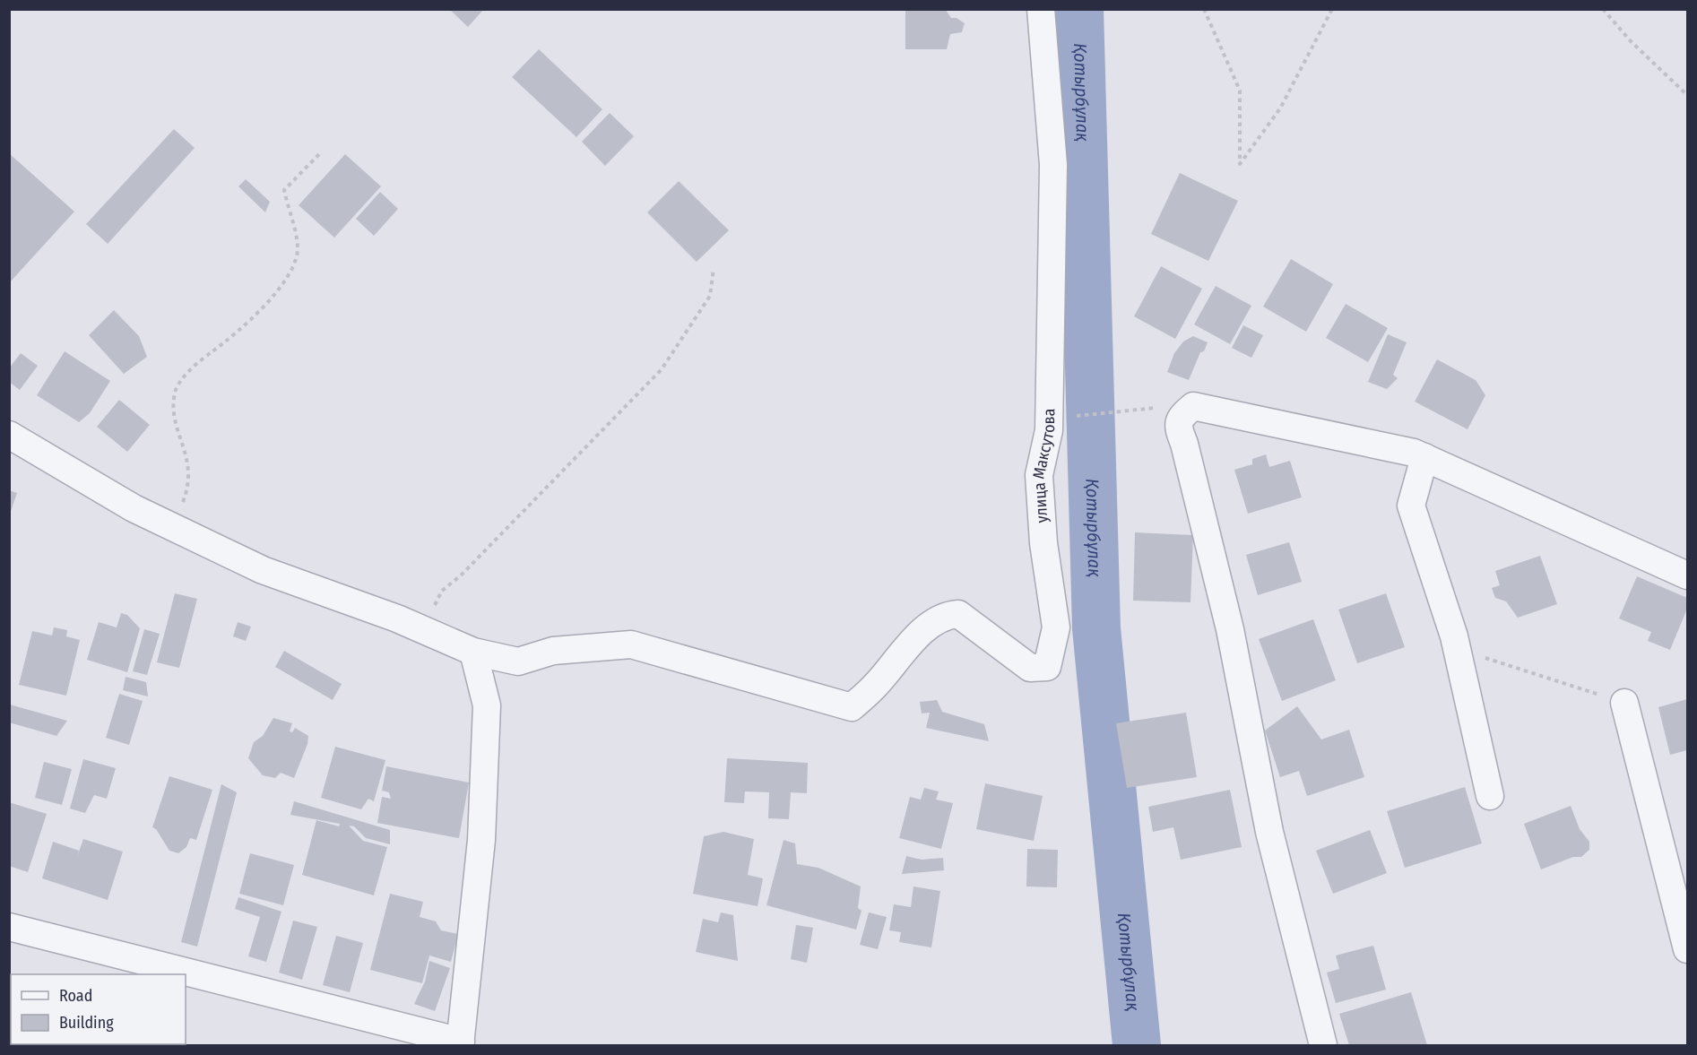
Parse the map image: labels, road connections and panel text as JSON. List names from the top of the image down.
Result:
{
  "streets": {
    "street": ["улица Максутова"]
  },
  "water": ["Қотырбұлақ"],
  "legend": ["Road", "Building"]
}
